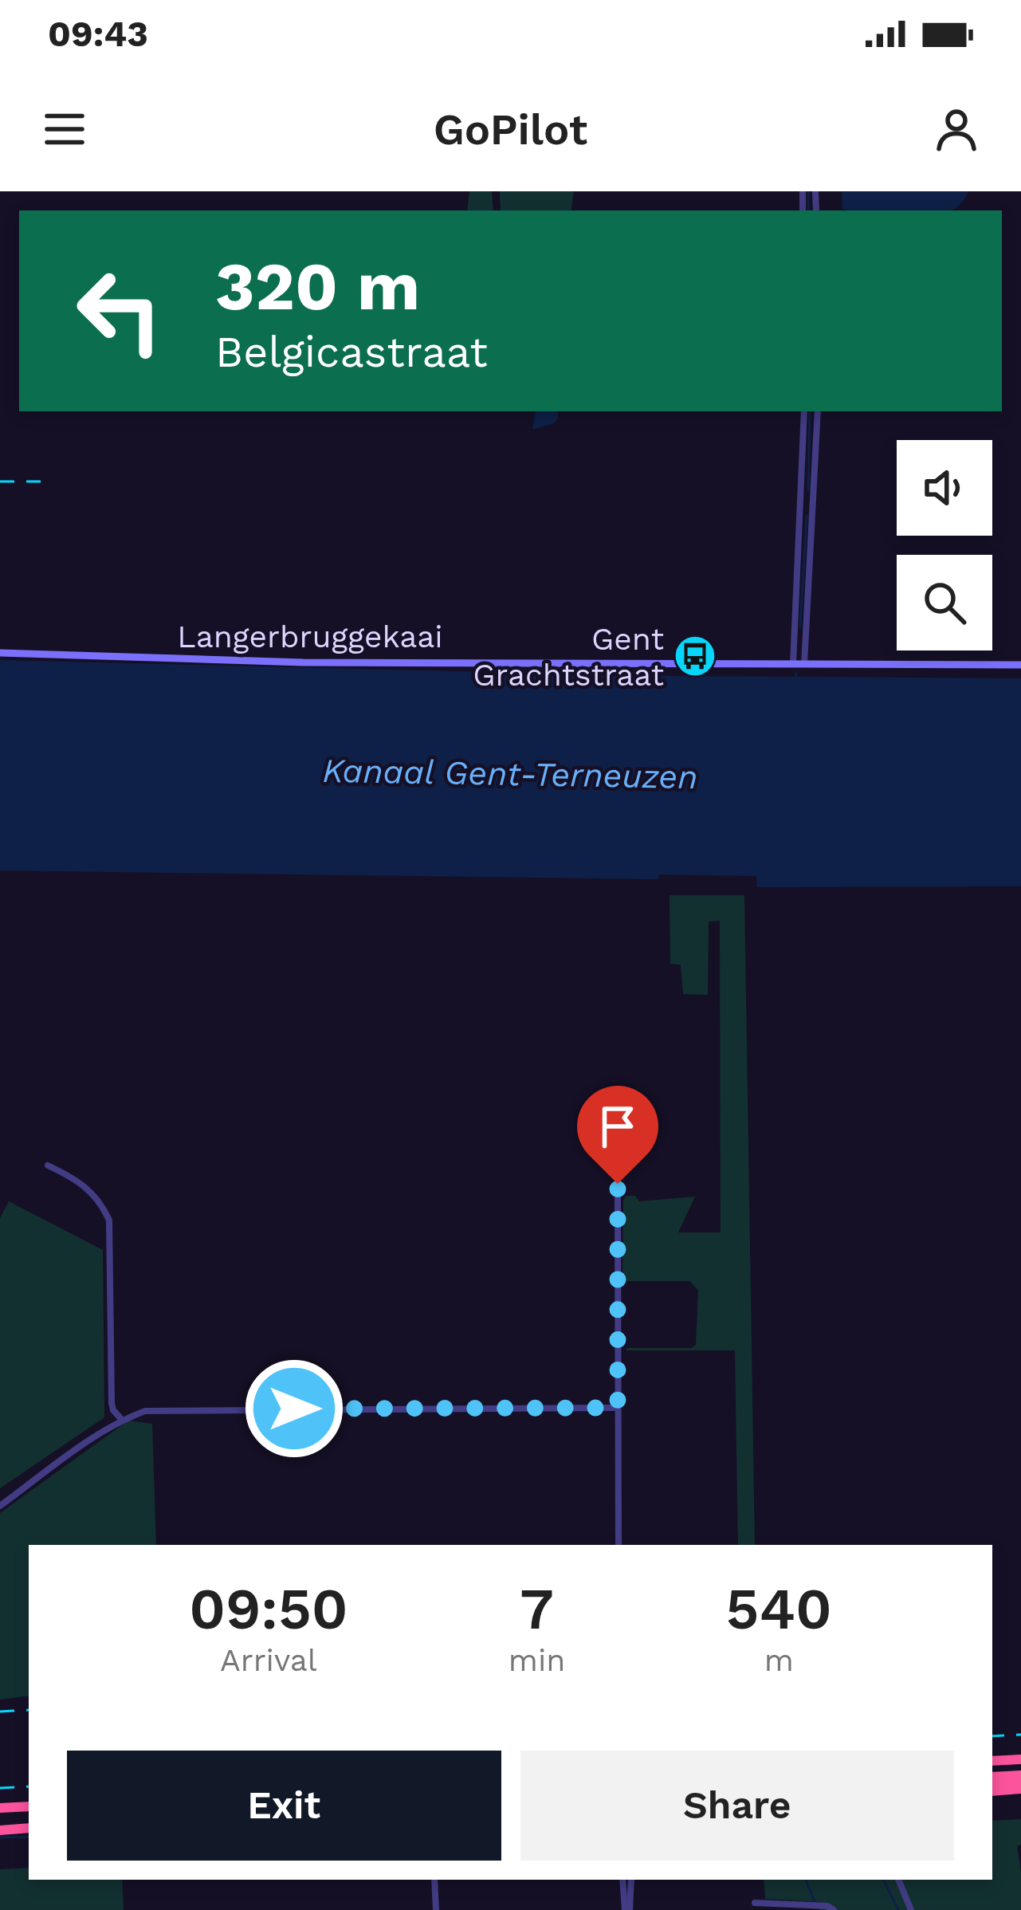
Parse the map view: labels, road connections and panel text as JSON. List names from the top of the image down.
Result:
{
  "streets": {
    "main road": ["Langerbruggekaai"]
  },
  "water": ["Kanaal Gent-Terneuzen"],
  "places": {
    "bus stop": ["Gent Grachtstraat"]
  },
  "page": {
    "status": "09:43",
    "header": "GoPilot",
    "turn": ["320 m", "Belgicastraat"],
    "eta": [
      "09:50",
      "Arrival",
      "7",
      "min",
      "540",
      "m"
    ],
    "buttons": ["Exit", "Share"]
  }
}
